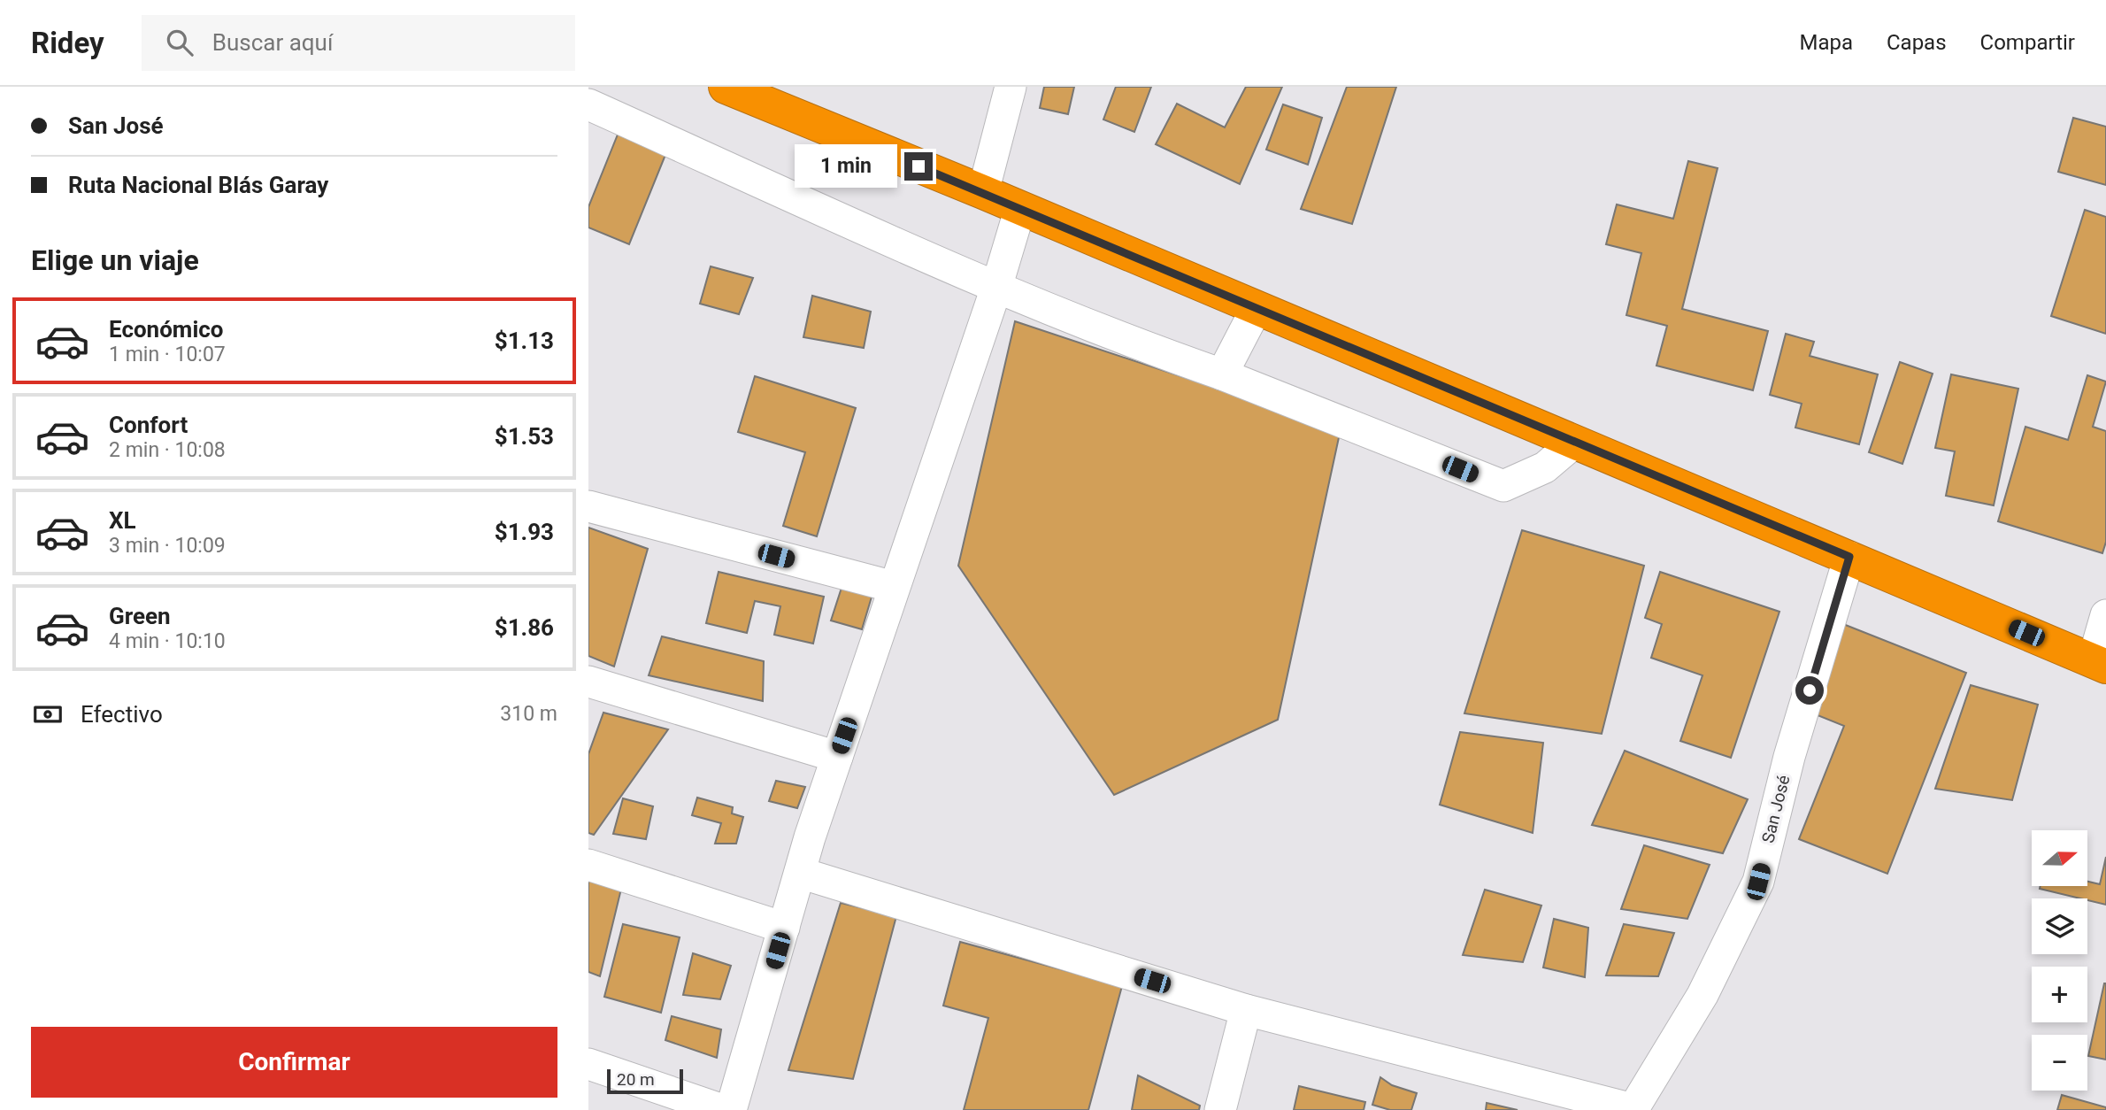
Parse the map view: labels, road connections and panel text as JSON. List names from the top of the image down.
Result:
{
  "streets": {
    "street": ["San José"]
  },
  "scale_bar": "20 m",
  "north": "right",
  "page": {
    "header": "Ridey",
    "search": "Buscar aquí",
    "nav": ["Mapa", "Capas", "Compartir"],
    "banner": ["San José", "Ruta Nacional Blás Garay"],
    "bubble": "1 min",
    "heading": "Elige un viaje",
    "list": [
      {
        "name": "Económico",
        "note": "1 min · 10:07",
        "value": "$1.13"
      },
      {
        "name": "Confort",
        "note": "2 min · 10:08",
        "value": "$1.53"
      },
      {
        "name": "XL",
        "note": "3 min · 10:09",
        "value": "$1.93"
      },
      {
        "name": "Green",
        "note": "4 min · 10:10",
        "value": "$1.86"
      }
    ],
    "pay": ["Efectivo", "310 m"],
    "map_buttons": ["+", "−"],
    "buttons": "Confirmar",
    "scale": "20 m"
  }
}
